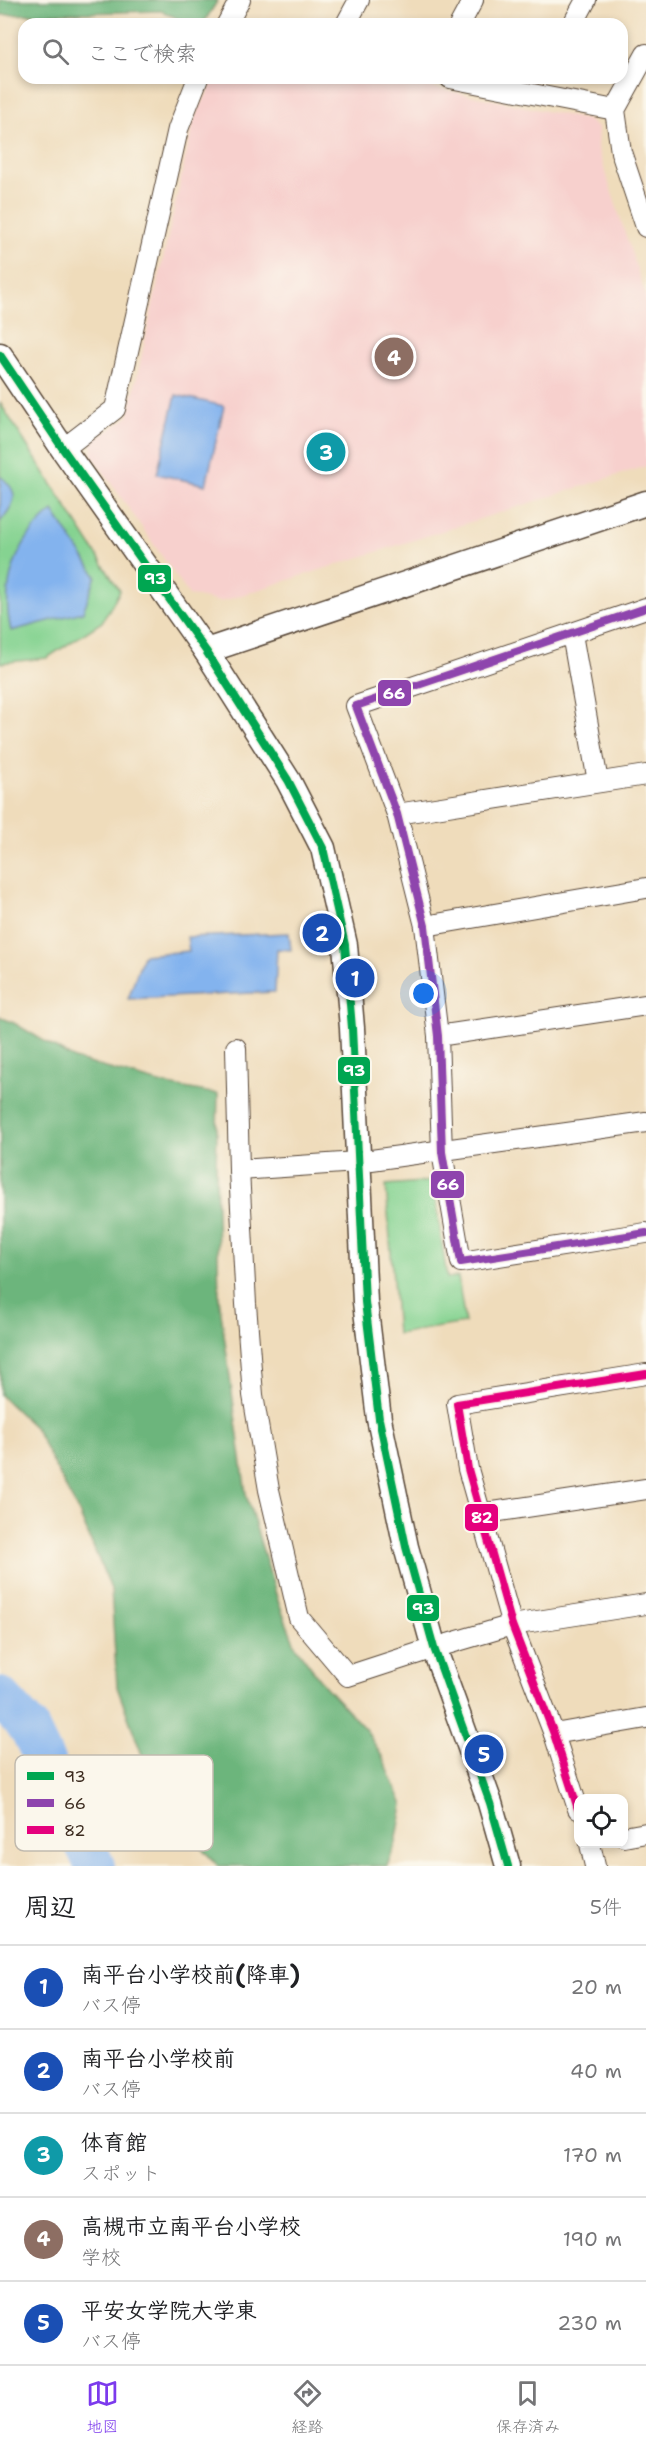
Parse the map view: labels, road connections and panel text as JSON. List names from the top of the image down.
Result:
{
  "lines": ["transit line 93", "transit line 66", "transit line 82"],
  "legend": ["93", "66", "82"],
  "page": {
    "search": "ここで検索",
    "pins": [
      "4",
      "3",
      "2",
      "1",
      "5"
    ],
    "heading": ["周辺", "5件"],
    "list": [
      {
        "mark": "1",
        "name": "南平台小学校前(降車)",
        "note": "バス停",
        "value": "20 m"
      },
      {
        "mark": "2",
        "name": "南平台小学校前",
        "note": "バス停",
        "value": "40 m"
      },
      {
        "mark": "3",
        "name": "体育館",
        "note": "スポット",
        "value": "170 m"
      },
      {
        "mark": "4",
        "name": "高槻市立南平台小学校",
        "note": "学校",
        "value": "190 m"
      },
      {
        "mark": "5",
        "name": "平安女学院大学東",
        "note": "バス停",
        "value": "230 m"
      }
    ],
    "nav": ["地図", "経路", "保存済み"]
  }
}
